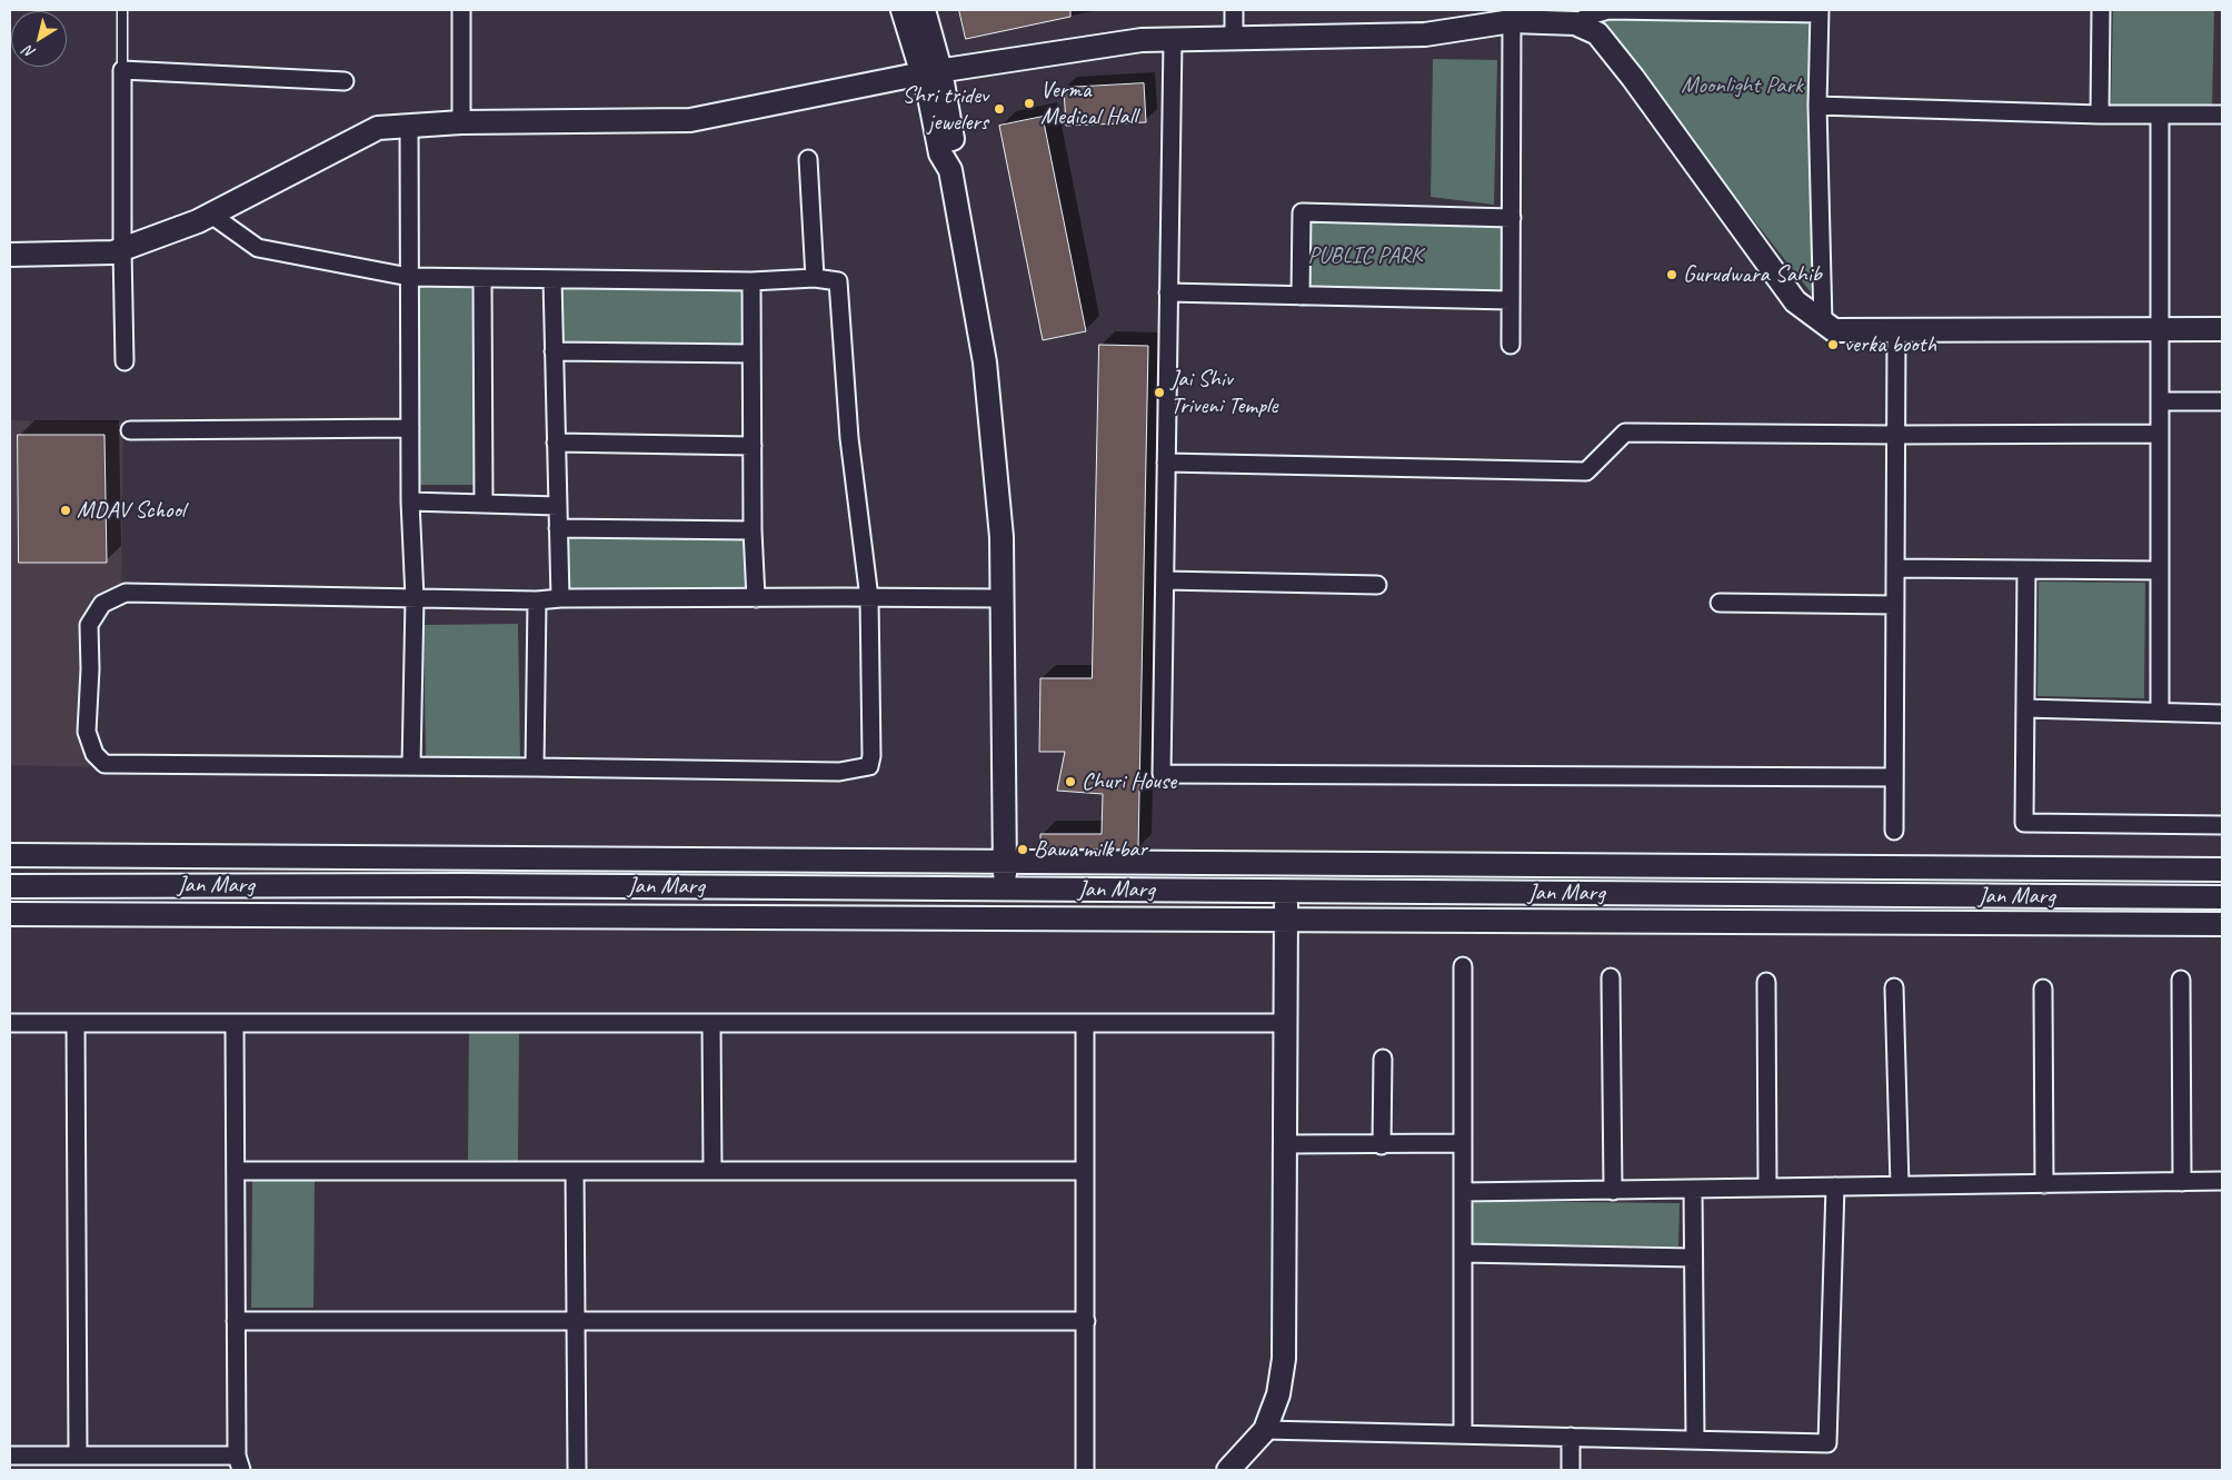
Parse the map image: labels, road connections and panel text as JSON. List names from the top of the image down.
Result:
{
  "streets": {
    "street": ["Jan Marg"]
  },
  "parks": ["Moonlight Park", "PUBLIC PARK"],
  "places": [
    "Verma Medical Hall",
    "Shri tridev jewelers",
    "Gurudwara Sahib",
    "verka booth",
    "Jai Shiv Triveni Temple",
    "MDAV School",
    "Churi House",
    "Bawa milk bar"
  ],
  "north": "bottom left"
}
